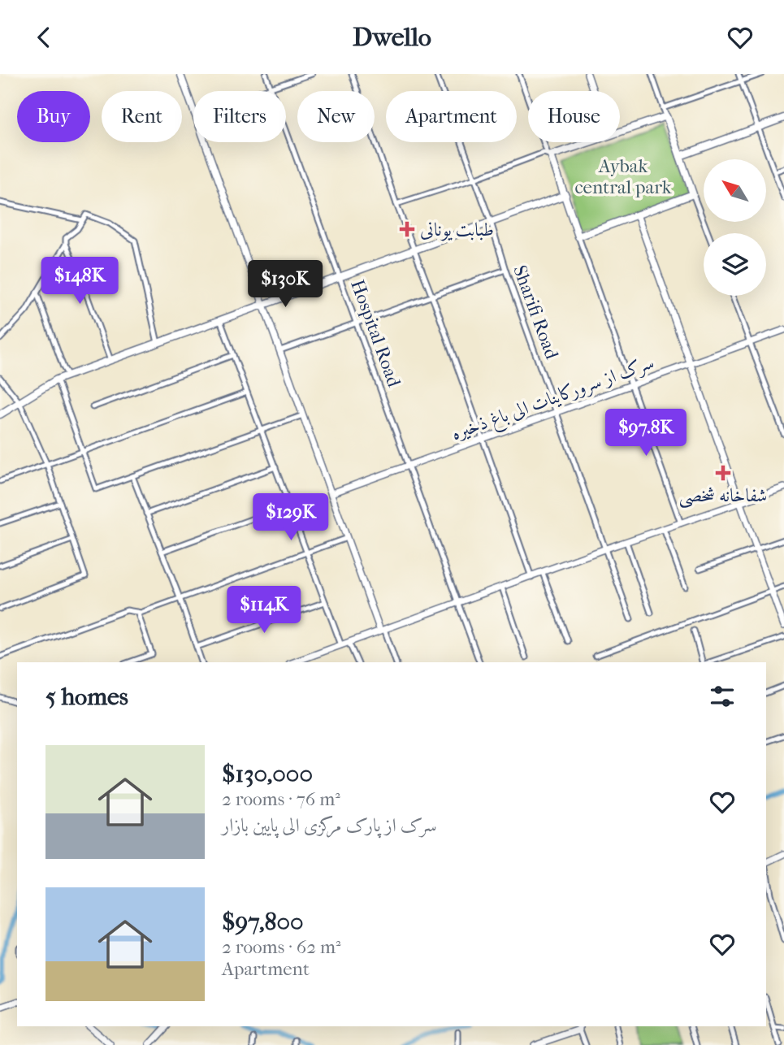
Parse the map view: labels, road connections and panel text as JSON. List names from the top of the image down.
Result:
{
  "streets": {
    "street": ["Sharifi Road", "Hospital Road", "سرک از سرورکاینات الی باغ ذخیره"]
  },
  "crossings": [
    ["Sharifi Road", "سرک از سرورکاینات الی باغ ذخیره"],
    ["Hospital Road", "سرک از سرورکاینات الی باغ ذخیره"]
  ],
  "parks": ["Aybak central park"],
  "places": {
    "health": ["طبابت یونانی", "شفاخانه شخصی"]
  },
  "north": "top left",
  "page": {
    "header": "Dwello",
    "chip": [
      "Buy",
      "Rent",
      "Filters",
      "New",
      "Apartment",
      "House"
    ],
    "price": [
      "$148K",
      "$130K",
      "$97.8K",
      "$129K",
      "$114K"
    ],
    "heading": "5 homes",
    "list": [
      {
        "name": "$130,000",
        "note": "2 rooms · 76 m² · سرک از پارک مرکزی الی پایین بازار"
      },
      {
        "name": "$97,800",
        "note": "2 rooms · 62 m² · Apartment"
      }
    ]
  }
}
